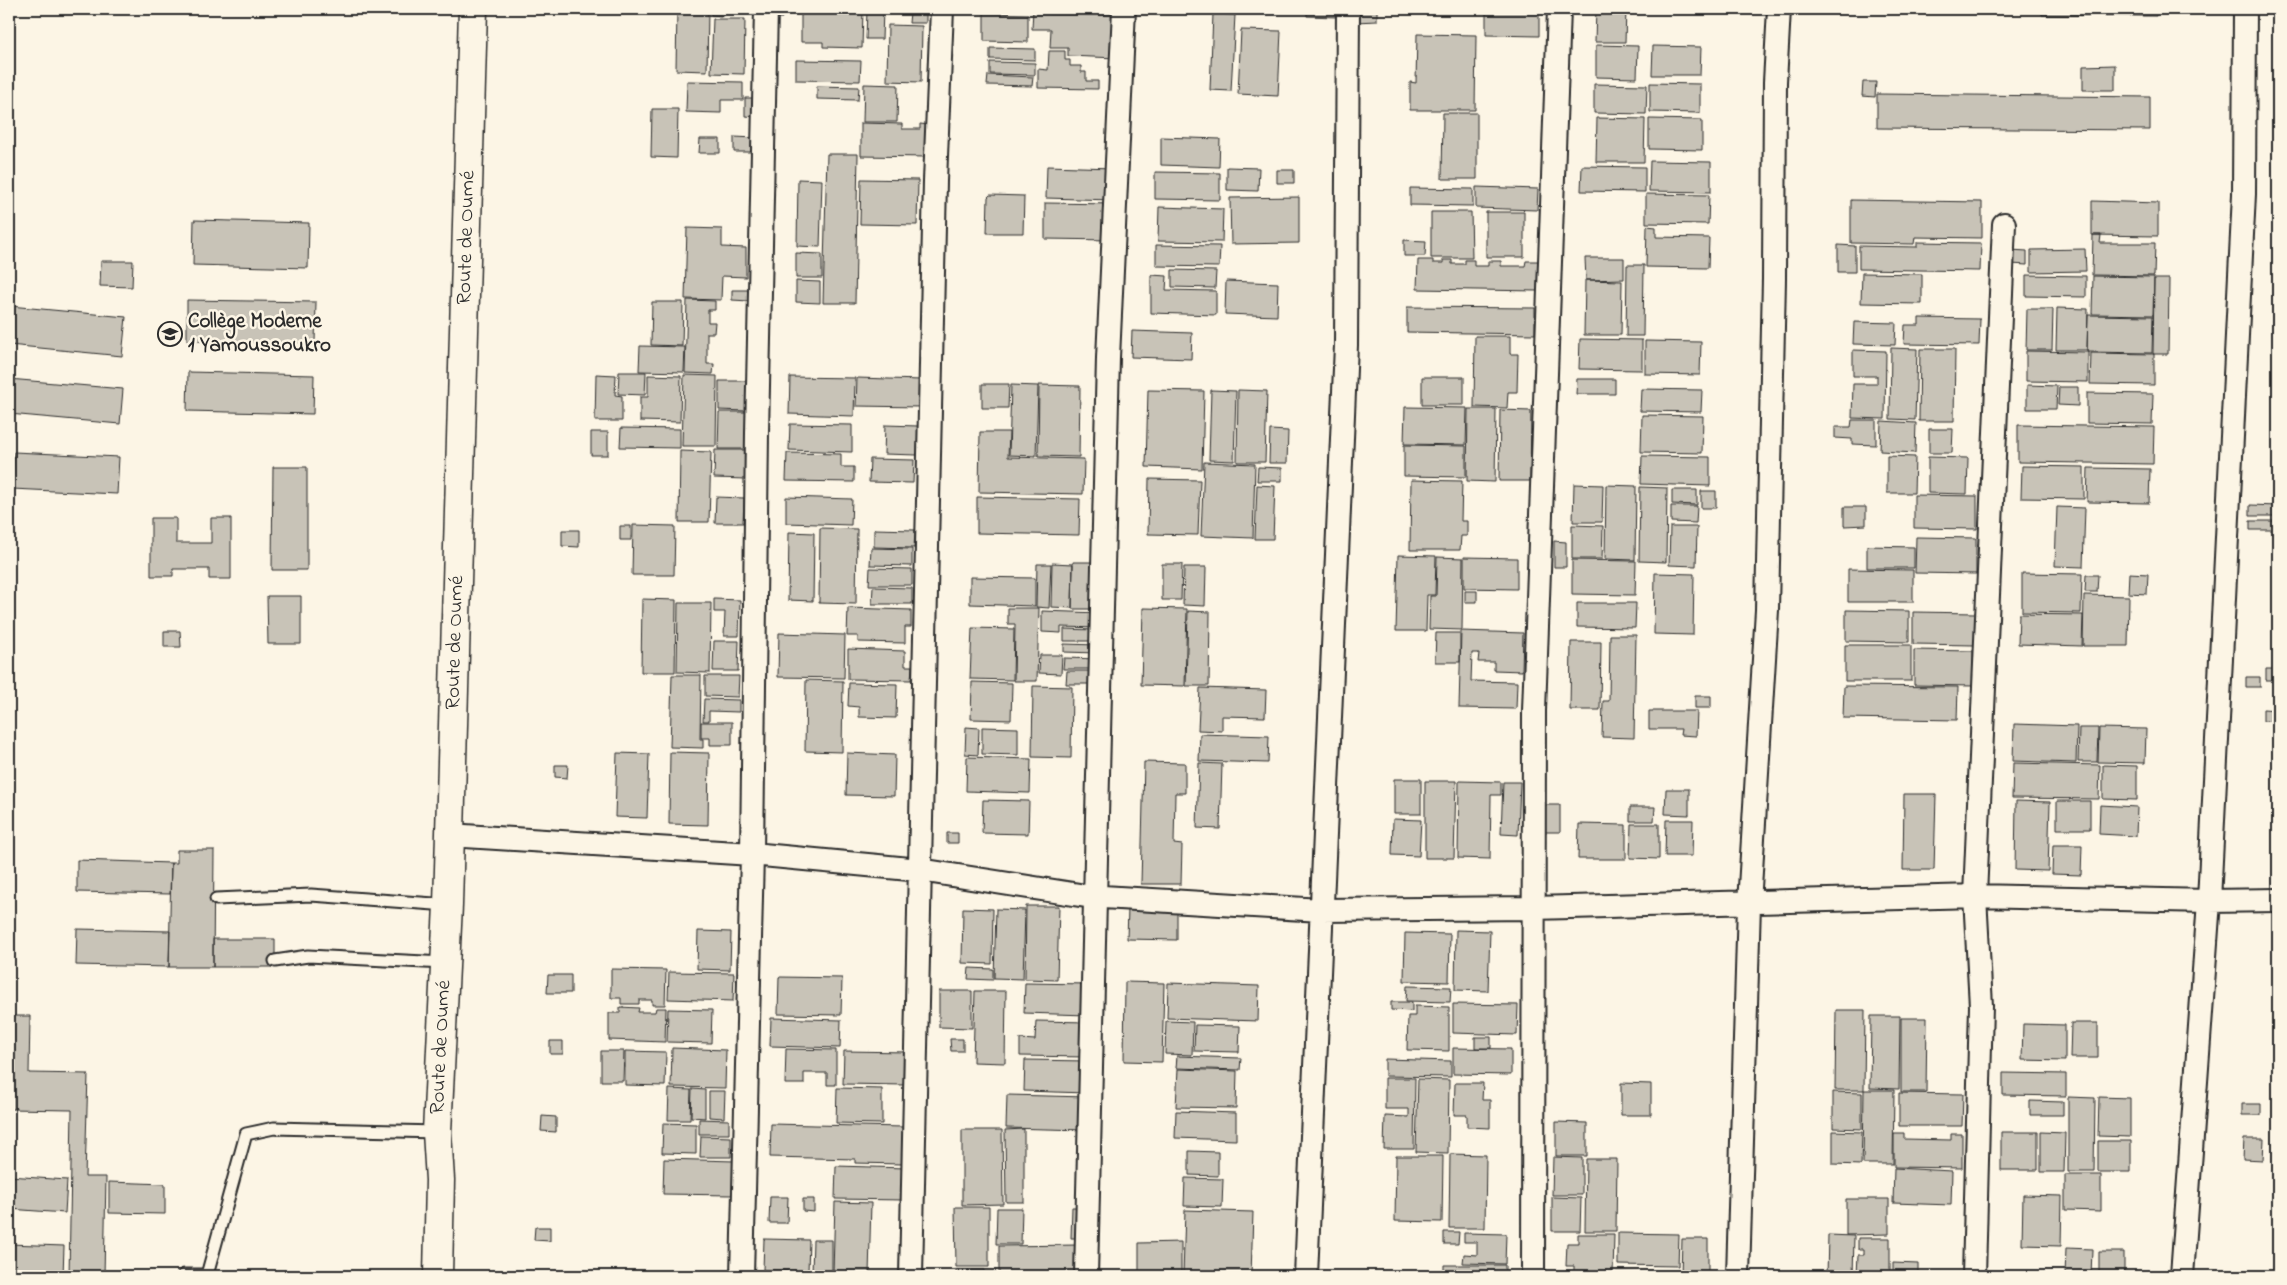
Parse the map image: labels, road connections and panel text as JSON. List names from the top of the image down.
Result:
{
  "streets": {
    "street": ["Route de Oumé"]
  },
  "places": {
    "school or university": ["Collège Moderne 1 Yamoussoukro"]
  }
}
